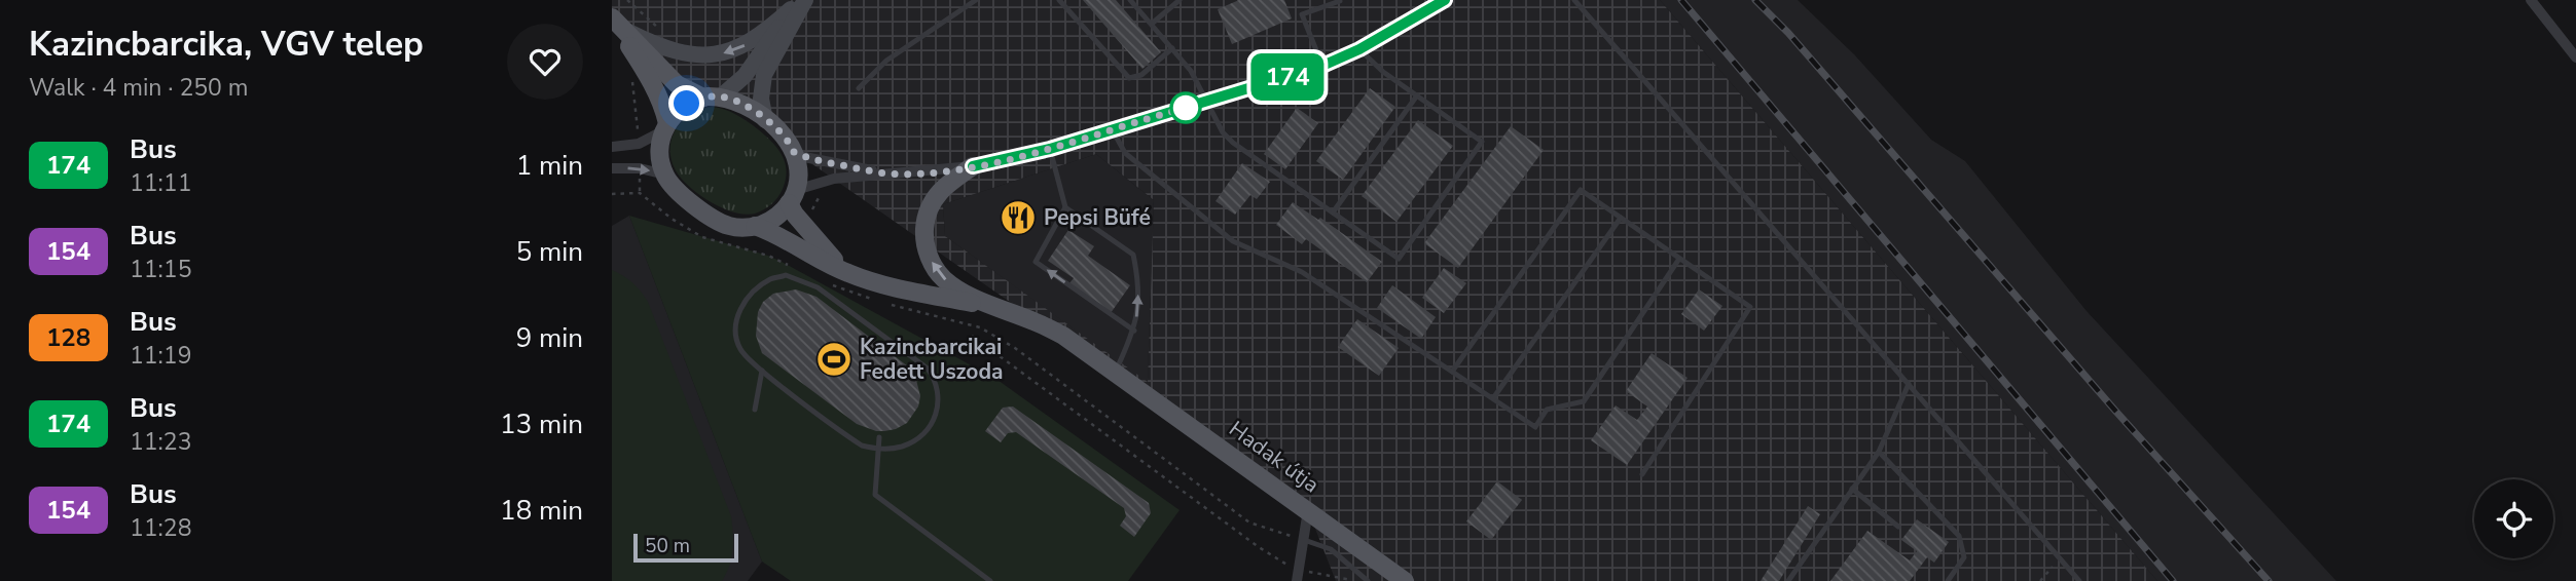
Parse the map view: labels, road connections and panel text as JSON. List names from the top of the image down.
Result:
{
  "streets": {
    "main road": ["Hadak útja"]
  },
  "places": {
    "restaurant": ["Pepsi Büfé"],
    "sports": ["Kazincbarcikai Fedett Uszoda"]
  },
  "lines": ["bus line 174"],
  "scale_bar": "50 m",
  "page": {
    "heading": ["Kazincbarcika, VGV telep", "Walk · 4 min · 250 m"],
    "on_map": "174",
    "list": [
      {
        "mark": "174",
        "name": "Bus",
        "note": "11:11",
        "value": "1 min"
      },
      {
        "mark": "154",
        "name": "Bus",
        "note": "11:15",
        "value": "5 min"
      },
      {
        "mark": "128",
        "name": "Bus",
        "note": "11:19",
        "value": "9 min"
      },
      {
        "mark": "174",
        "name": "Bus",
        "note": "11:23",
        "value": "13 min"
      },
      {
        "mark": "154",
        "name": "Bus",
        "note": "11:28",
        "value": "18 min"
      }
    ],
    "scale": "50 m"
  }
}
